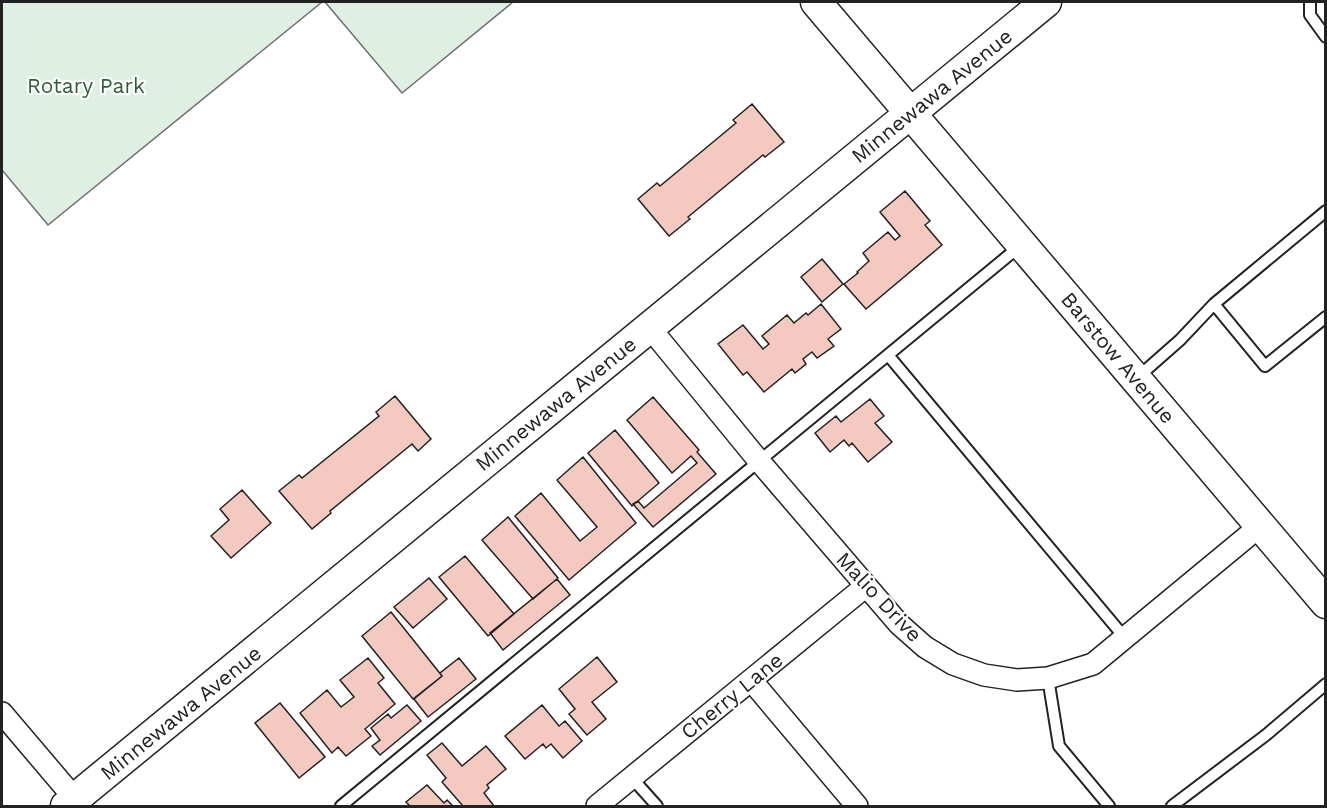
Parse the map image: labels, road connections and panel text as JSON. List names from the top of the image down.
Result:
{
  "streets": {
    "main road": ["Minnewawa Avenue", "Barstow Avenue"],
    "street": ["Malio Drive", "Cherry Lane"]
  },
  "crossings": [
    ["Minnewawa Avenue", "Barstow Avenue"],
    ["Minnewawa Avenue", "Malio Drive"],
    ["Barstow Avenue", "Malio Drive"],
    ["Malio Drive", "Cherry Lane"]
  ],
  "parks": ["Rotary Park"]
}
